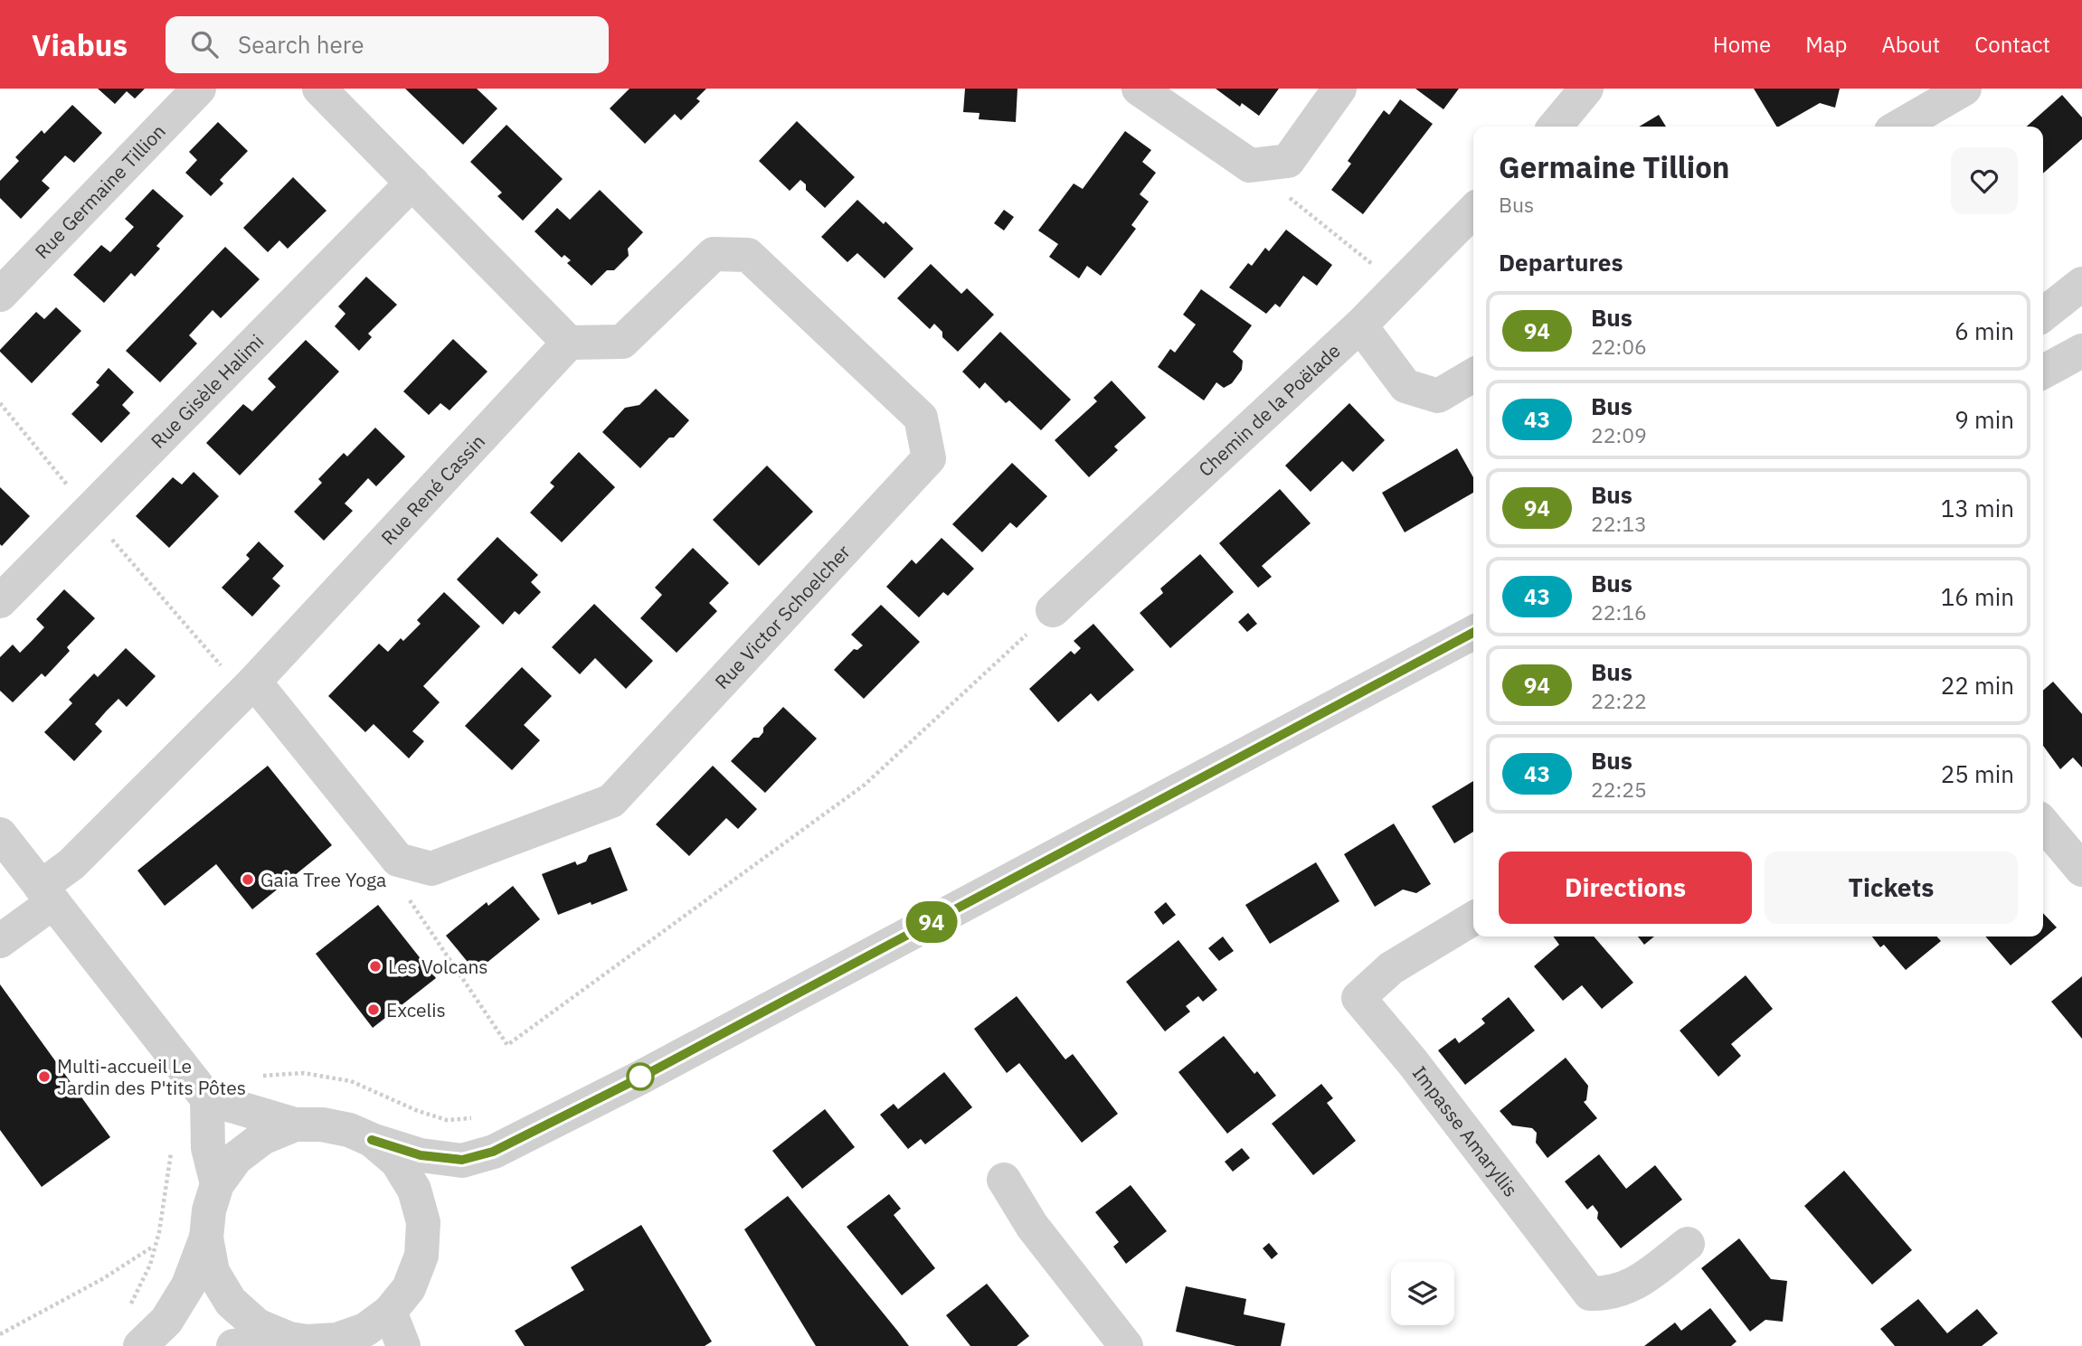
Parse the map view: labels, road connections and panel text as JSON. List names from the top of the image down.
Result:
{
  "streets": {
    "street": [
      "Rue Germaine Tillion",
      "Rue Gisèle Halimi",
      "Chemin de la Poëlade",
      "Rue René Cassin",
      "Rue Victor Schoelcher",
      "Impasse Amaryllis"
    ]
  },
  "crossings": [
    ["Rue René Cassin", "Rue Victor Schoelcher"]
  ],
  "places": [
    "Gaia Tree Yoga",
    "Les Volcans",
    "Excelis",
    "Multi-accueil Le Jardin des P'tits Pôtes"
  ],
  "lines": ["bus line 94"],
  "page": {
    "header": "Viabus",
    "search": "Search here",
    "nav": [
      "Home",
      "Map",
      "About",
      "Contact"
    ],
    "on_map": "94",
    "heading": [
      ["Germaine Tillion", "Bus"],
      "Departures"
    ],
    "list": [
      {
        "mark": "94",
        "name": "Bus",
        "note": "22:06",
        "value": "6 min"
      },
      {
        "mark": "43",
        "name": "Bus",
        "note": "22:09",
        "value": "9 min"
      },
      {
        "mark": "94",
        "name": "Bus",
        "note": "22:13",
        "value": "13 min"
      },
      {
        "mark": "43",
        "name": "Bus",
        "note": "22:16",
        "value": "16 min"
      },
      {
        "mark": "94",
        "name": "Bus",
        "note": "22:22",
        "value": "22 min"
      },
      {
        "mark": "43",
        "name": "Bus",
        "note": "22:25",
        "value": "25 min"
      }
    ],
    "buttons": ["Directions", "Tickets"]
  }
}
